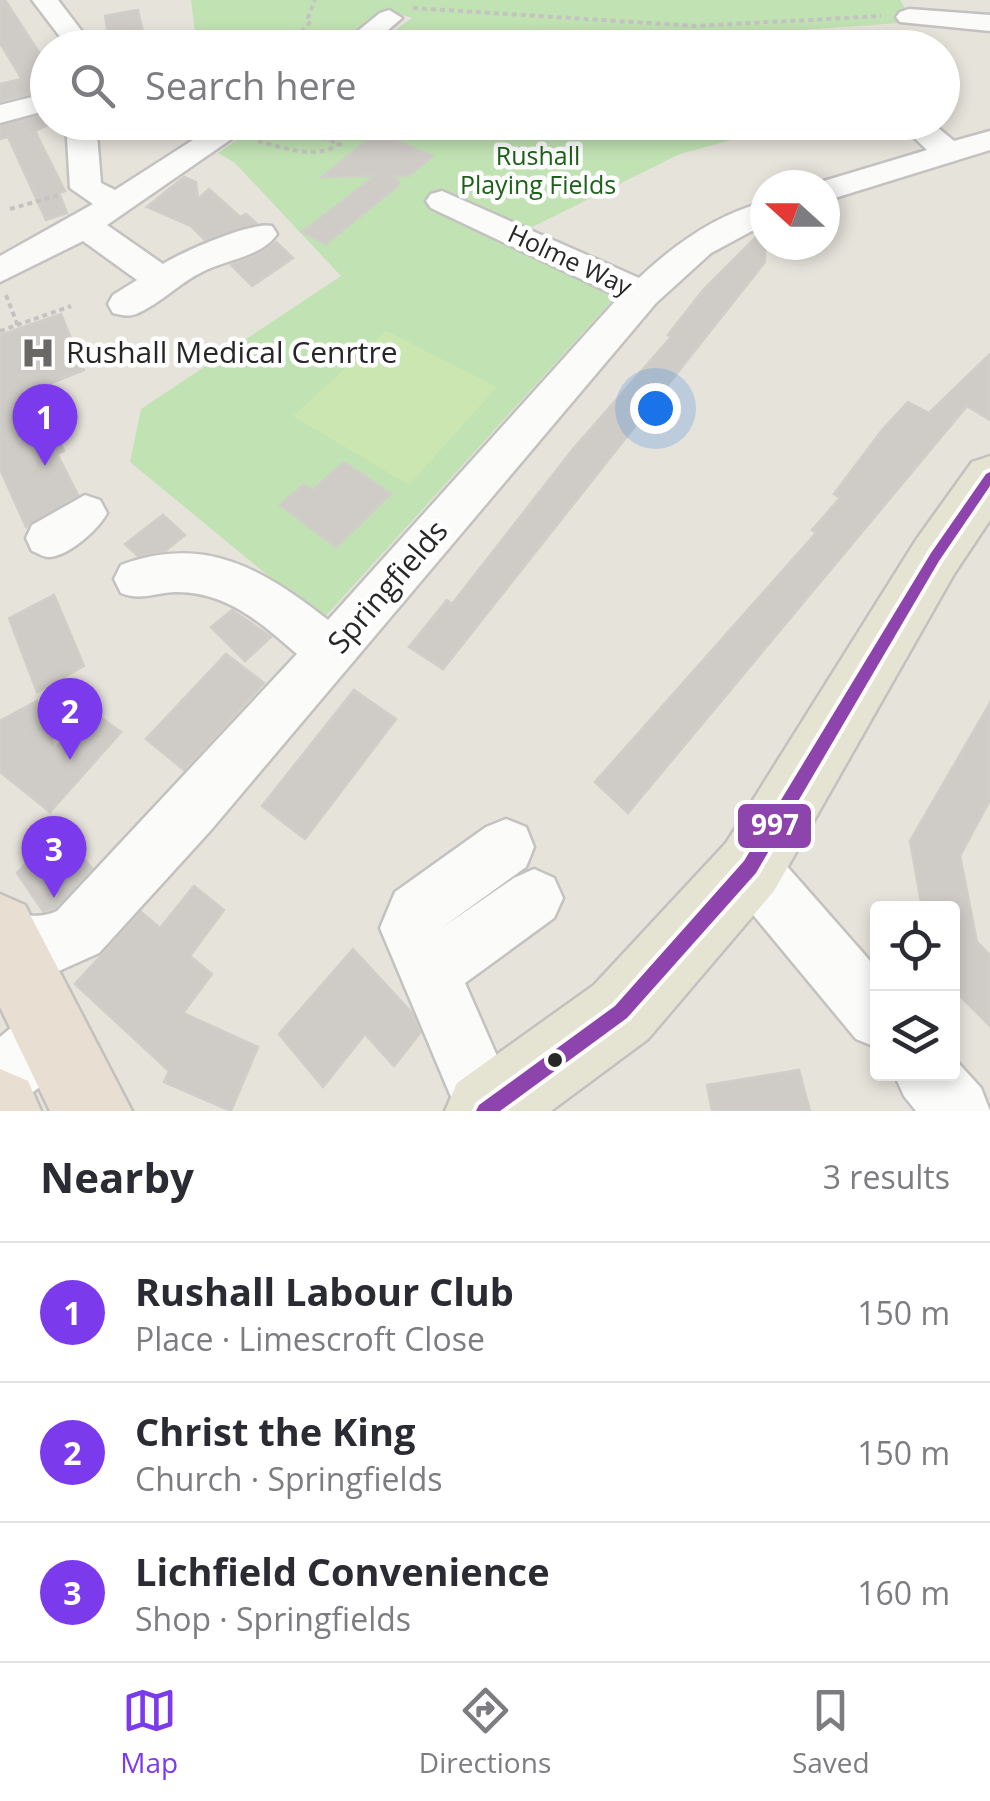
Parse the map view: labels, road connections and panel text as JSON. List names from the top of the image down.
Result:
{
  "streets": {
    "street": ["Holme Way", "Springfields"]
  },
  "crossings": [
    ["Holme Way", "Springfields"]
  ],
  "parks": ["Rushall Playing Fields"],
  "places": {
    "hospital": ["Rushall Medical Cenrtre"]
  },
  "lines": ["transit line 997"],
  "north": "left",
  "page": {
    "search": "Search here",
    "pins": ["1", "2", "3"],
    "heading": ["Nearby", "3 results"],
    "list": [
      {
        "mark": "1",
        "name": "Rushall Labour Club",
        "note": "Place · Limescroft Close",
        "value": "150 m"
      },
      {
        "mark": "2",
        "name": "Christ the King",
        "note": "Church · Springfields",
        "value": "150 m"
      },
      {
        "mark": "3",
        "name": "Lichfield Convenience",
        "note": "Shop · Springfields",
        "value": "160 m"
      }
    ],
    "nav": ["Map", "Directions", "Saved"]
  }
}
